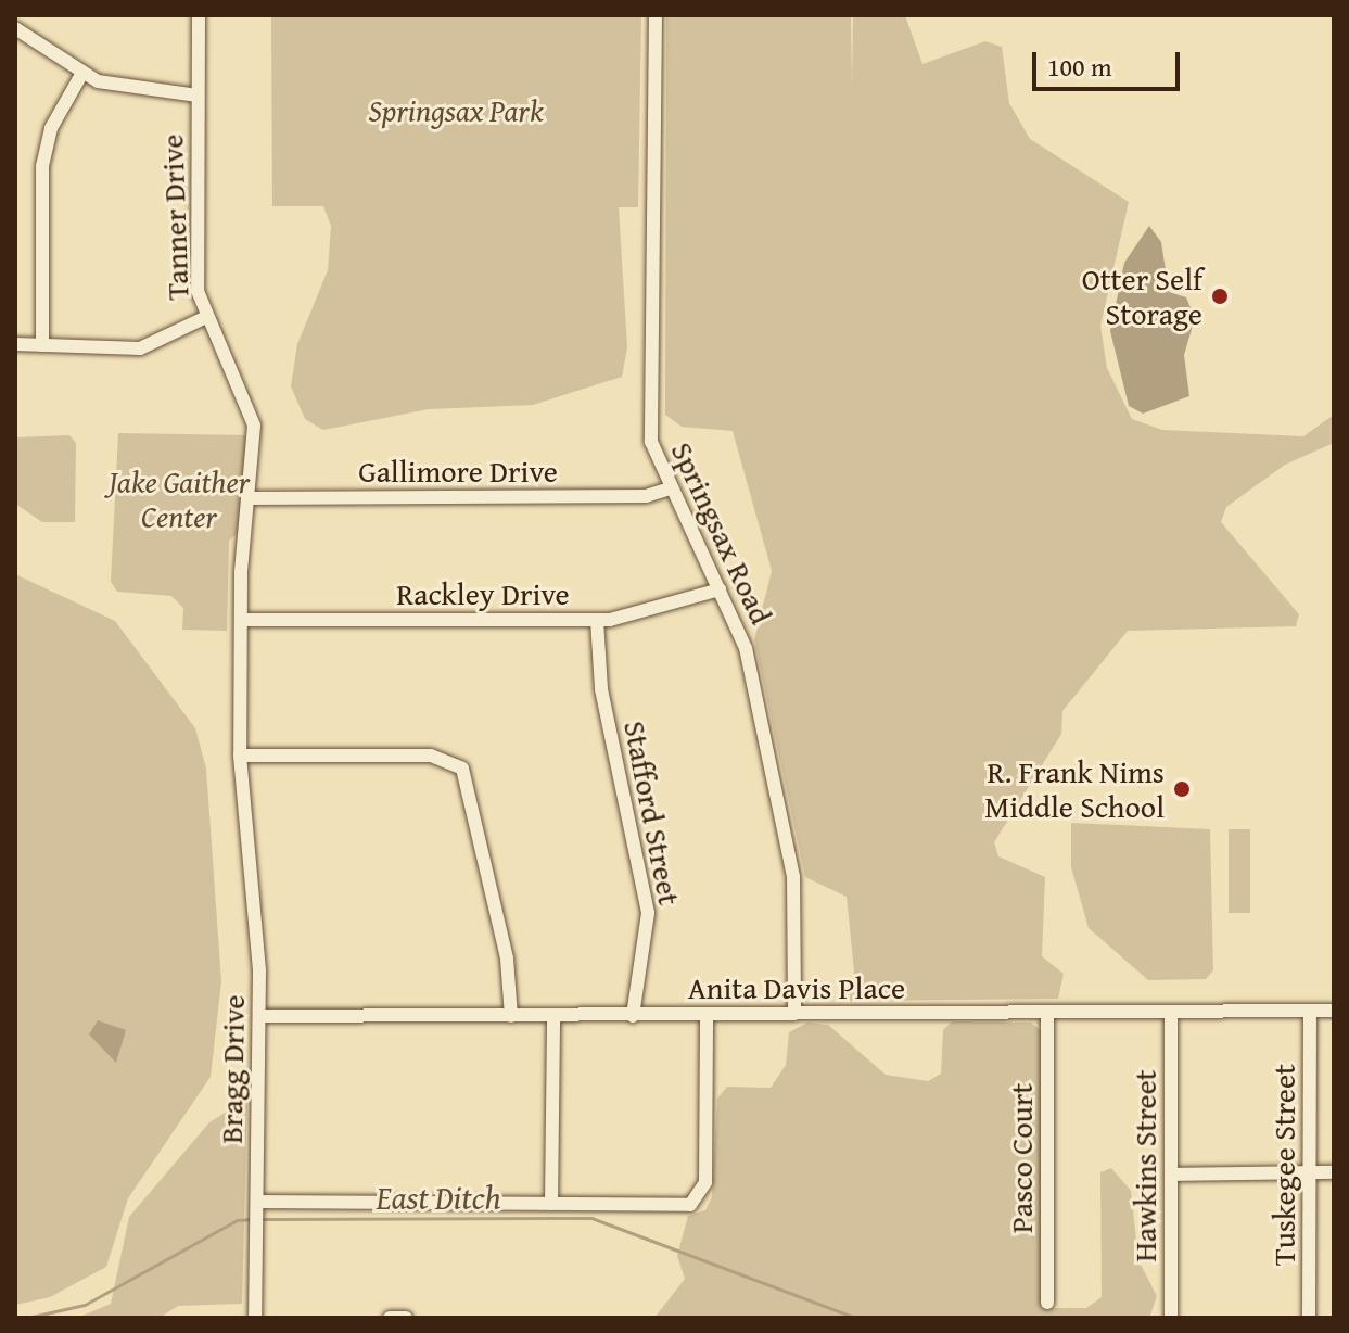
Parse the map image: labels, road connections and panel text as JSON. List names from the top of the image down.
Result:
{
  "streets": {
    "street": [
      "Tanner Drive",
      "Gallimore Drive",
      "Springsax Road",
      "Rackley Drive",
      "Stafford Street",
      "Anita Davis Place",
      "Bragg Drive",
      "Pasco Court",
      "Tuskegee Street",
      "Hawkins Street"
    ]
  },
  "crossings": [
    ["Tanner Drive", "Gallimore Drive"],
    ["Tanner Drive", "Rackley Drive"],
    ["Tanner Drive", "Bragg Drive"],
    ["Gallimore Drive", "Springsax Road"],
    ["Springsax Road", "Rackley Drive"],
    ["Springsax Road", "Anita Davis Place"],
    ["Rackley Drive", "Stafford Street"],
    ["Stafford Street", "Anita Davis Place"],
    ["Anita Davis Place", "Bragg Drive"],
    ["Anita Davis Place", "Pasco Court"],
    ["Anita Davis Place", "Tuskegee Street"],
    ["Anita Davis Place", "Hawkins Street"]
  ],
  "water": ["East Ditch"],
  "parks": ["Springsax Park", "Jake Gaither Center"],
  "places": ["Otter Self Storage", "R. Frank Nims Middle School"],
  "scale_bar": "100 m"
}
